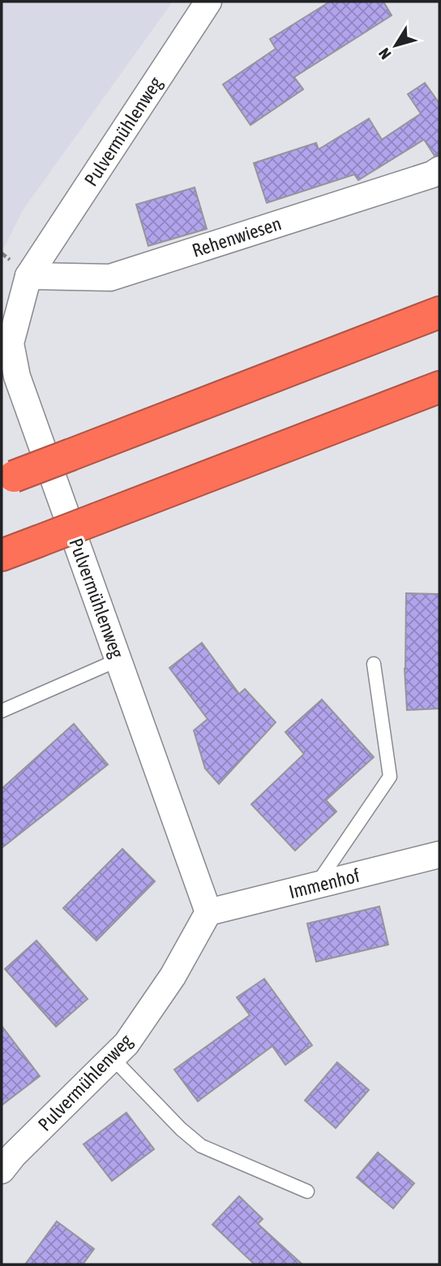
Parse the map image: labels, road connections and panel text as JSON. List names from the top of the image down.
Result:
{
  "streets": {
    "street": ["Pulvermühlenweg", "Rehenwiesen", "Immenhof"]
  },
  "crossings": [
    ["Pulvermühlenweg", "Rehenwiesen"],
    ["Pulvermühlenweg", "Immenhof"]
  ],
  "north": "bottom left"
}
